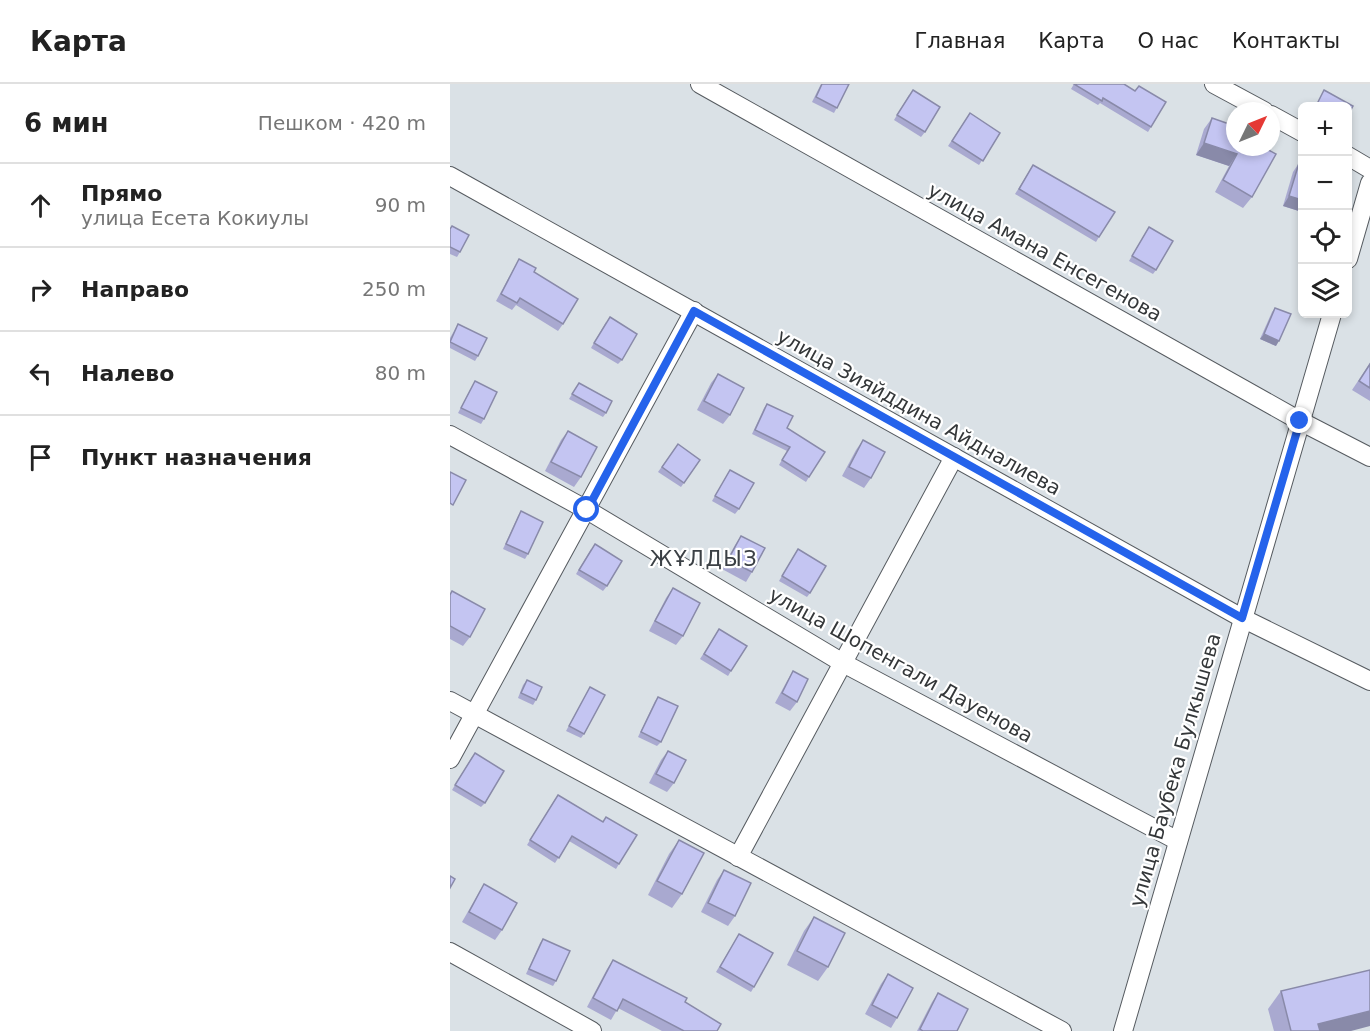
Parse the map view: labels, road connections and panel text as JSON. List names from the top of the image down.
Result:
{
  "streets": {
    "street": [
      "улица Амана Енсегенова",
      "улица Зияйддина Айдналиева",
      "улица Шопенгали Дауенова",
      "улица Баубека Булкышева"
    ]
  },
  "crossings": [
    ["улица Амана Енсегенова", "улица Баубека Булкышева"],
    ["улица Зияйддина Айдналиева", "улица Баубека Булкышева"],
    ["улица Шопенгали Дауенова", "улица Баубека Булкышева"]
  ],
  "districts": ["ЖҰЛДЫЗ"],
  "north": "top right",
  "page": {
    "header": "Карта",
    "nav": [
      "Главная",
      "Карта",
      "О нас",
      "Контакты"
    ],
    "heading": ["6 мин", "Пешком · 420 m"],
    "map_buttons": ["+", "−"],
    "list": [
      ["Прямо", "улица Есета Кокиулы", "90 m"],
      ["Направо", "250 m"],
      ["Налево", "80 m"],
      "Пункт назначения"
    ]
  }
}
